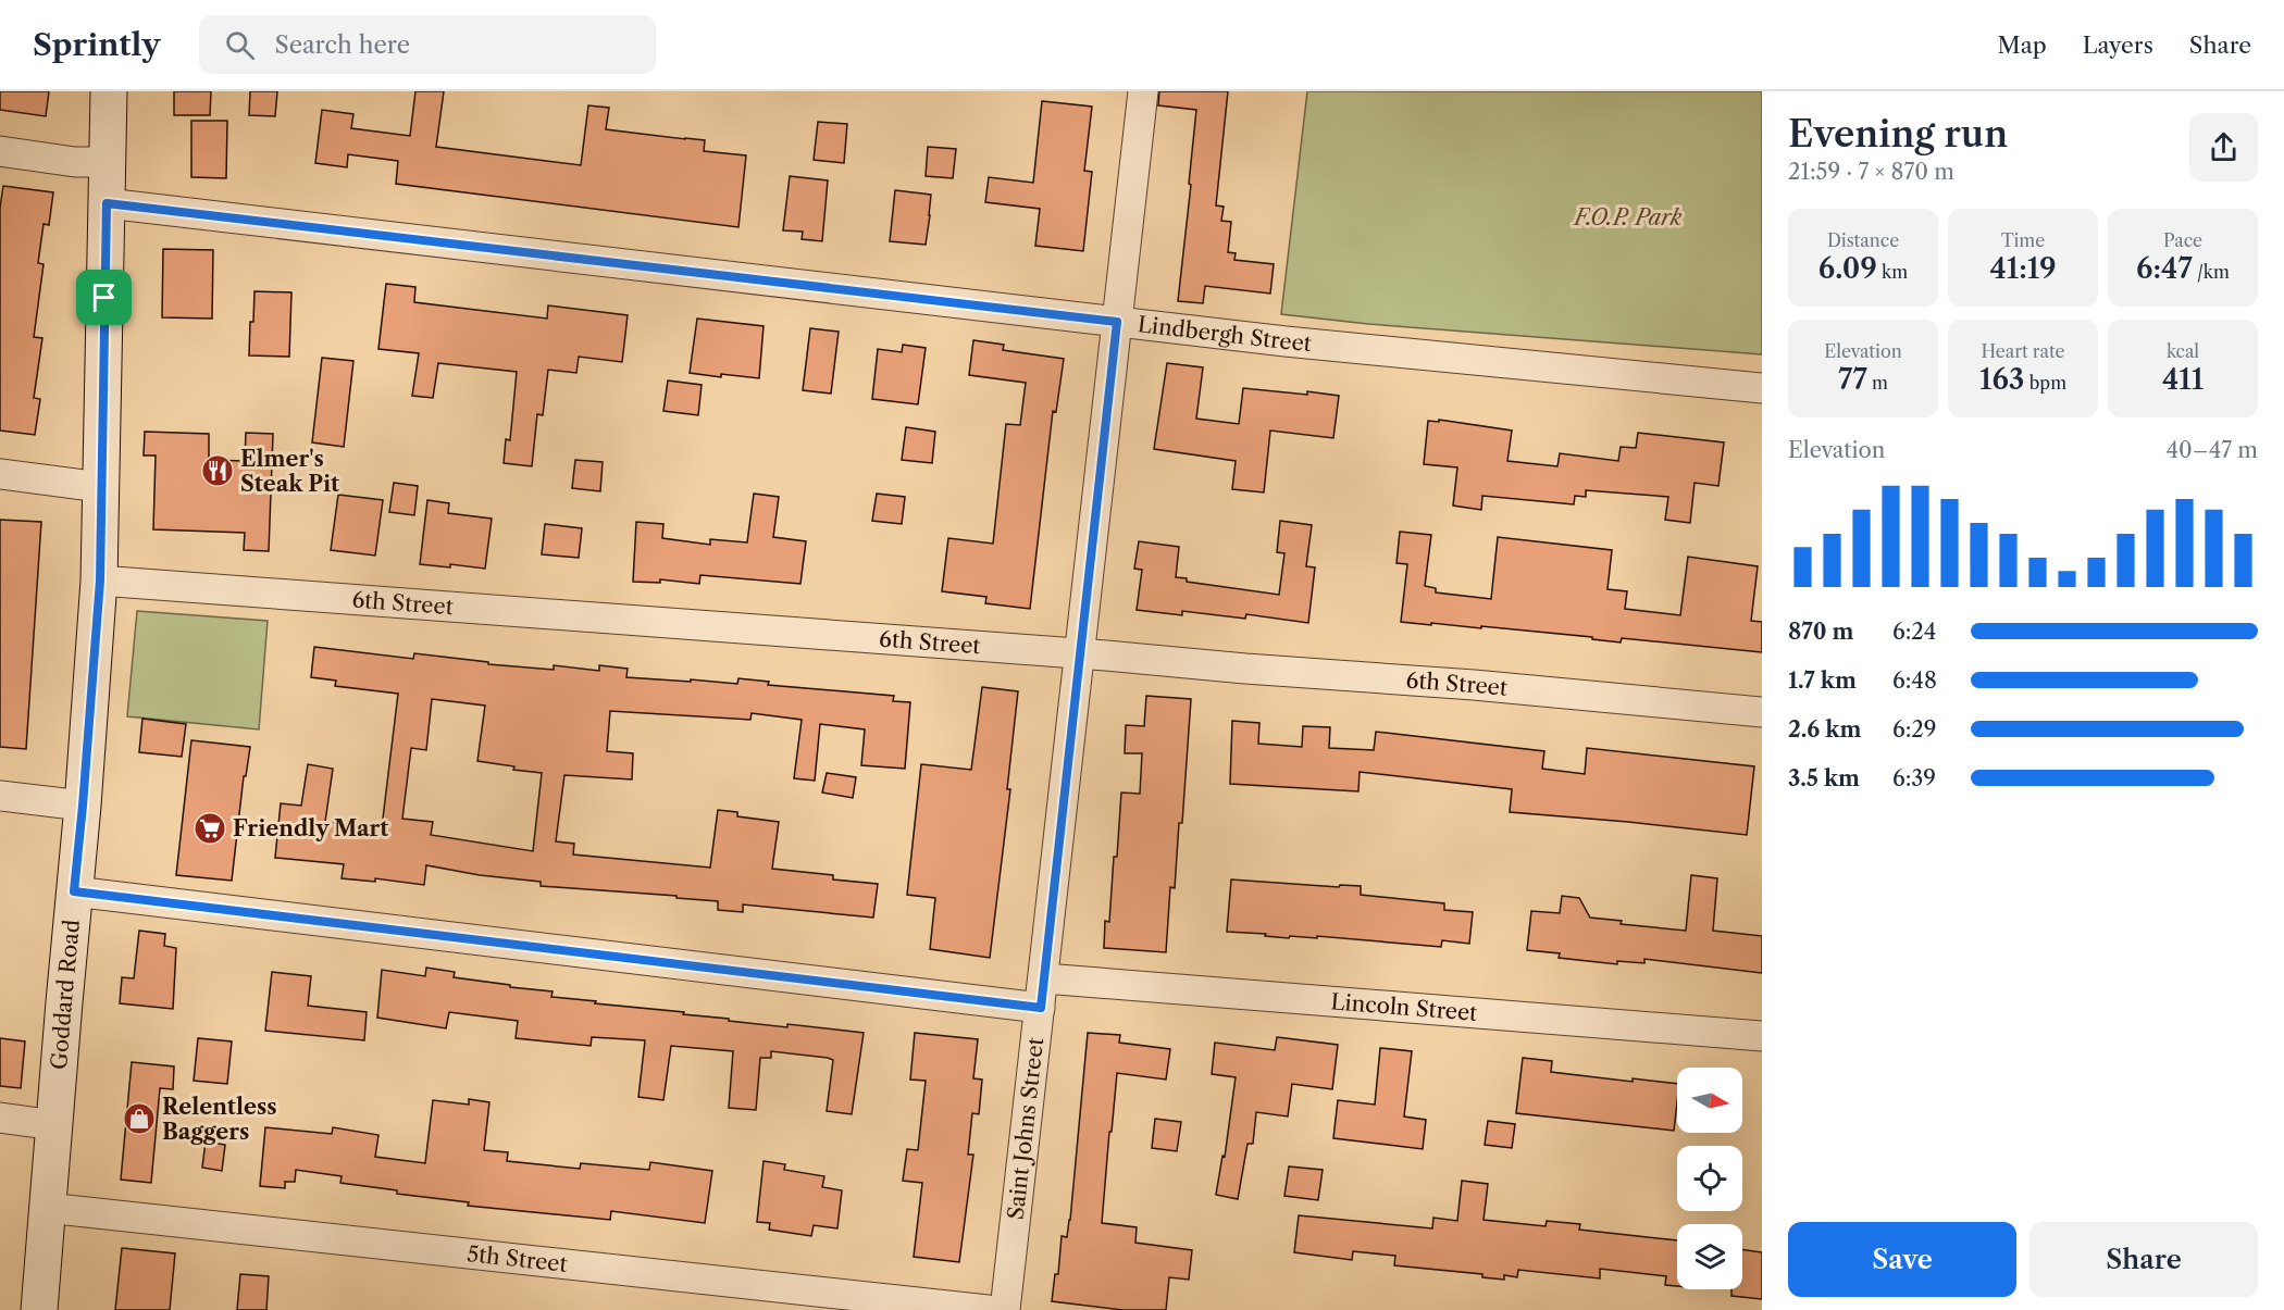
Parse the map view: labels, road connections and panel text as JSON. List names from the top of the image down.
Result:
{
  "streets": {
    "street": [
      "Lindbergh Street",
      "6th Street",
      "Goddard Road",
      "Lincoln Street",
      "Saint Johns Street",
      "5th Street"
    ]
  },
  "crossings": [
    ["Lindbergh Street", "Goddard Road"],
    ["Lindbergh Street", "Saint Johns Street"],
    ["6th Street", "Goddard Road"],
    ["6th Street", "Saint Johns Street"],
    ["Goddard Road", "5th Street"],
    ["Lincoln Street", "Saint Johns Street"]
  ],
  "parks": ["F.O.P. Park"],
  "places": {
    "restaurant": ["Elmer's Steak Pit"],
    "supermarket": ["Friendly Mart"],
    "shop": ["Relentless Baggers"]
  },
  "north": "right",
  "page": {
    "header": "Sprintly",
    "search": "Search here",
    "nav": ["Map", "Layers", "Share"],
    "heading": ["Evening run", "21:59 · 7 × 870 m"],
    "stats": [
      ["Distance", "6.09 km"],
      ["Time", "41:19"],
      ["Pace", "6:47 /km"],
      ["Elevation", "77 m"],
      ["Heart rate", "163 bpm"],
      ["kcal", "411"]
    ],
    "chart": ["Elevation", "40–47 m"],
    "list": [
      {
        "name": "870 m",
        "note": "6:24"
      },
      {
        "name": "1.7 km",
        "note": "6:48"
      },
      {
        "name": "2.6 km",
        "note": "6:29"
      },
      {
        "name": "3.5 km",
        "note": "6:39"
      }
    ],
    "buttons": ["Save", "Share"]
  }
}
